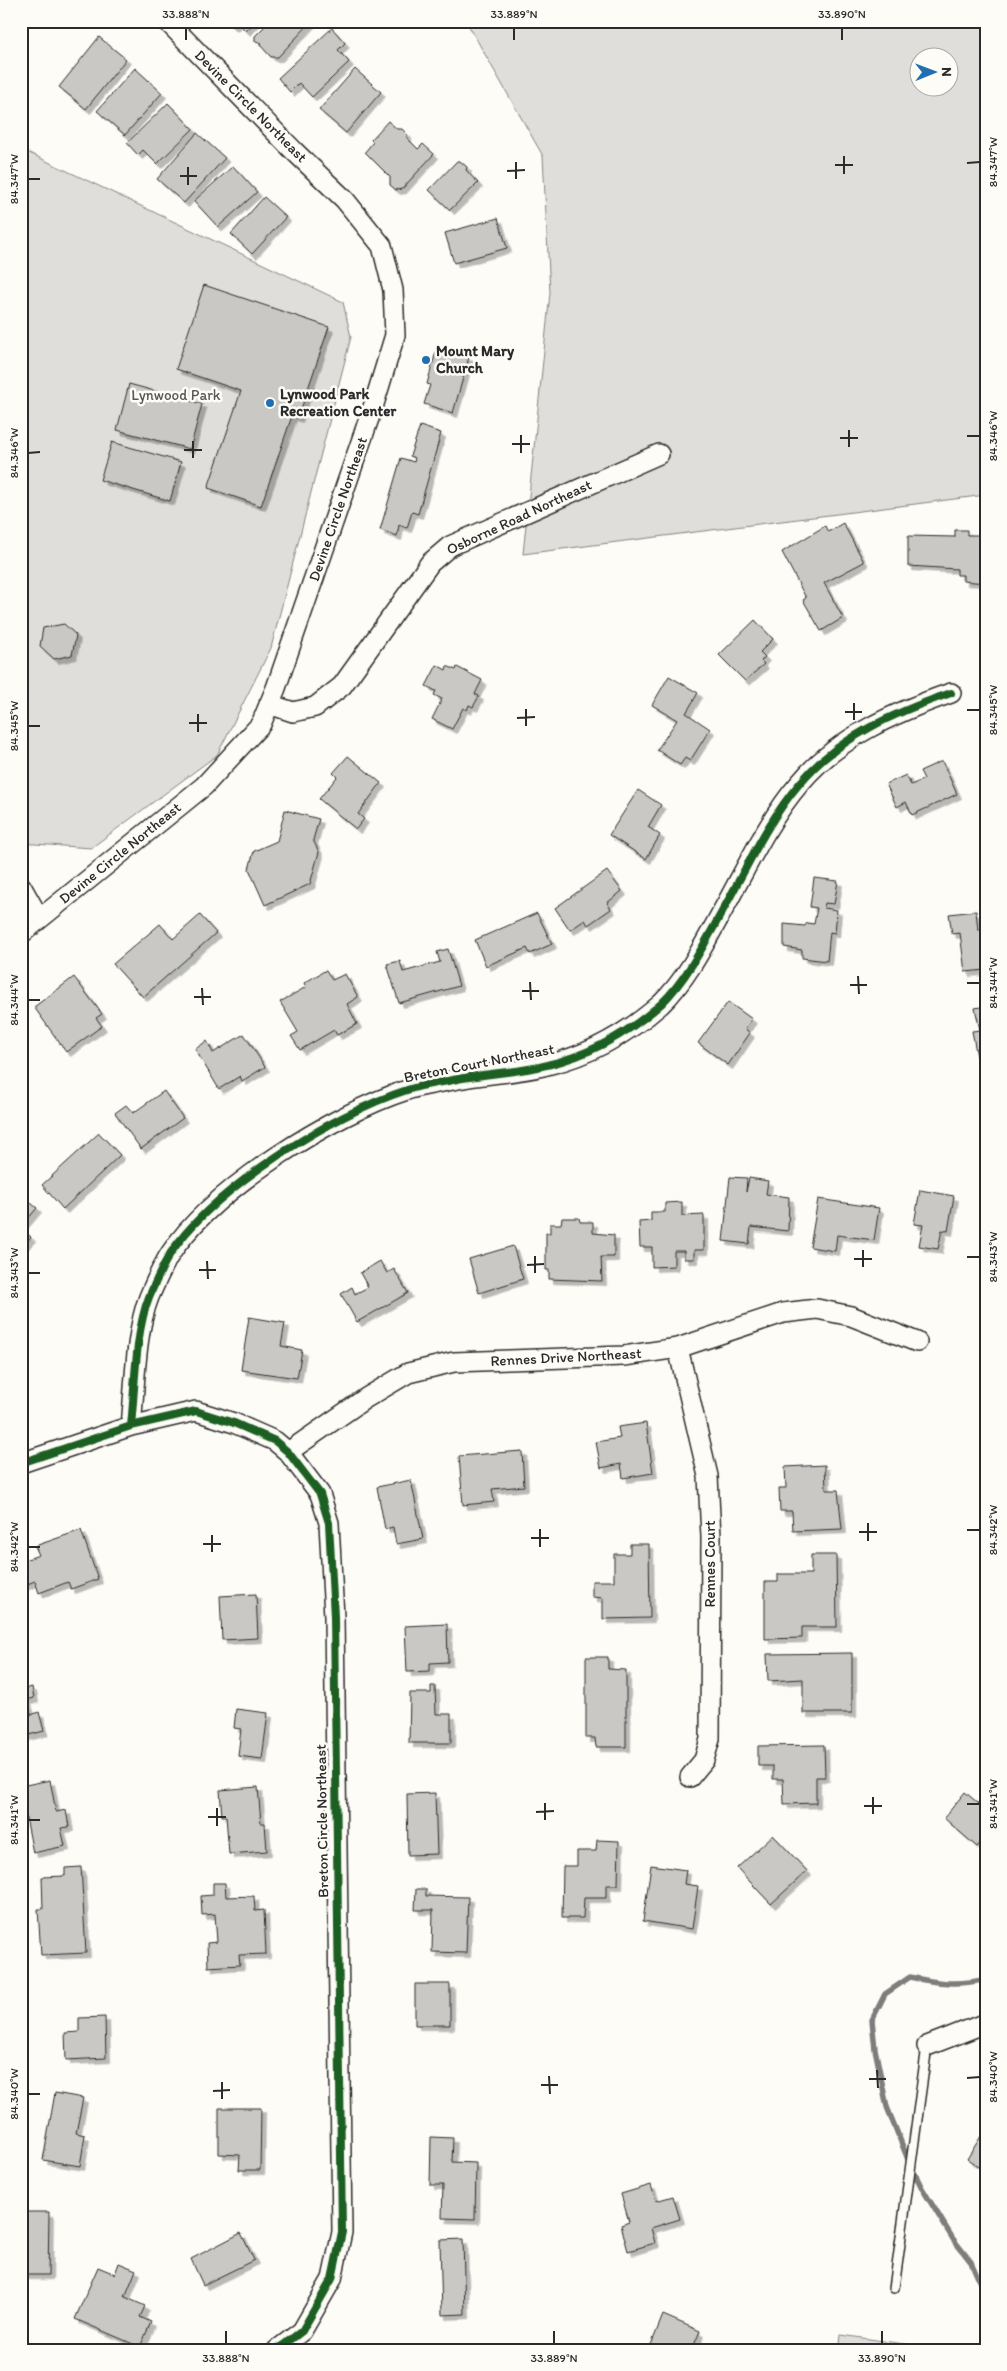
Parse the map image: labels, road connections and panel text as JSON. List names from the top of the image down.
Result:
{
  "streets": {
    "street": [
      "Devine Circle Northeast",
      "Osborne Road Northeast",
      "Breton Court Northeast",
      "Rennes Drive Northeast",
      "Rennes Court",
      "Breton Circle Northeast"
    ]
  },
  "crossings": [
    ["Devine Circle Northeast", "Osborne Road Northeast"],
    ["Breton Court Northeast", "Breton Circle Northeast"],
    ["Rennes Drive Northeast", "Rennes Court"],
    ["Rennes Drive Northeast", "Breton Circle Northeast"]
  ],
  "parks": ["Lynwood Park"],
  "places": ["Mount Mary Church", "Lynwood Park Recreation Center"],
  "north": "right",
  "coordinates": [
    "33.888°N",
    "33.889°N",
    "33.890°N",
    "84.347°W",
    "84.346°W",
    "84.345°W",
    "84.344°W",
    "84.343°W",
    "84.342°W",
    "84.341°W",
    "84.340°W"
  ]
}
